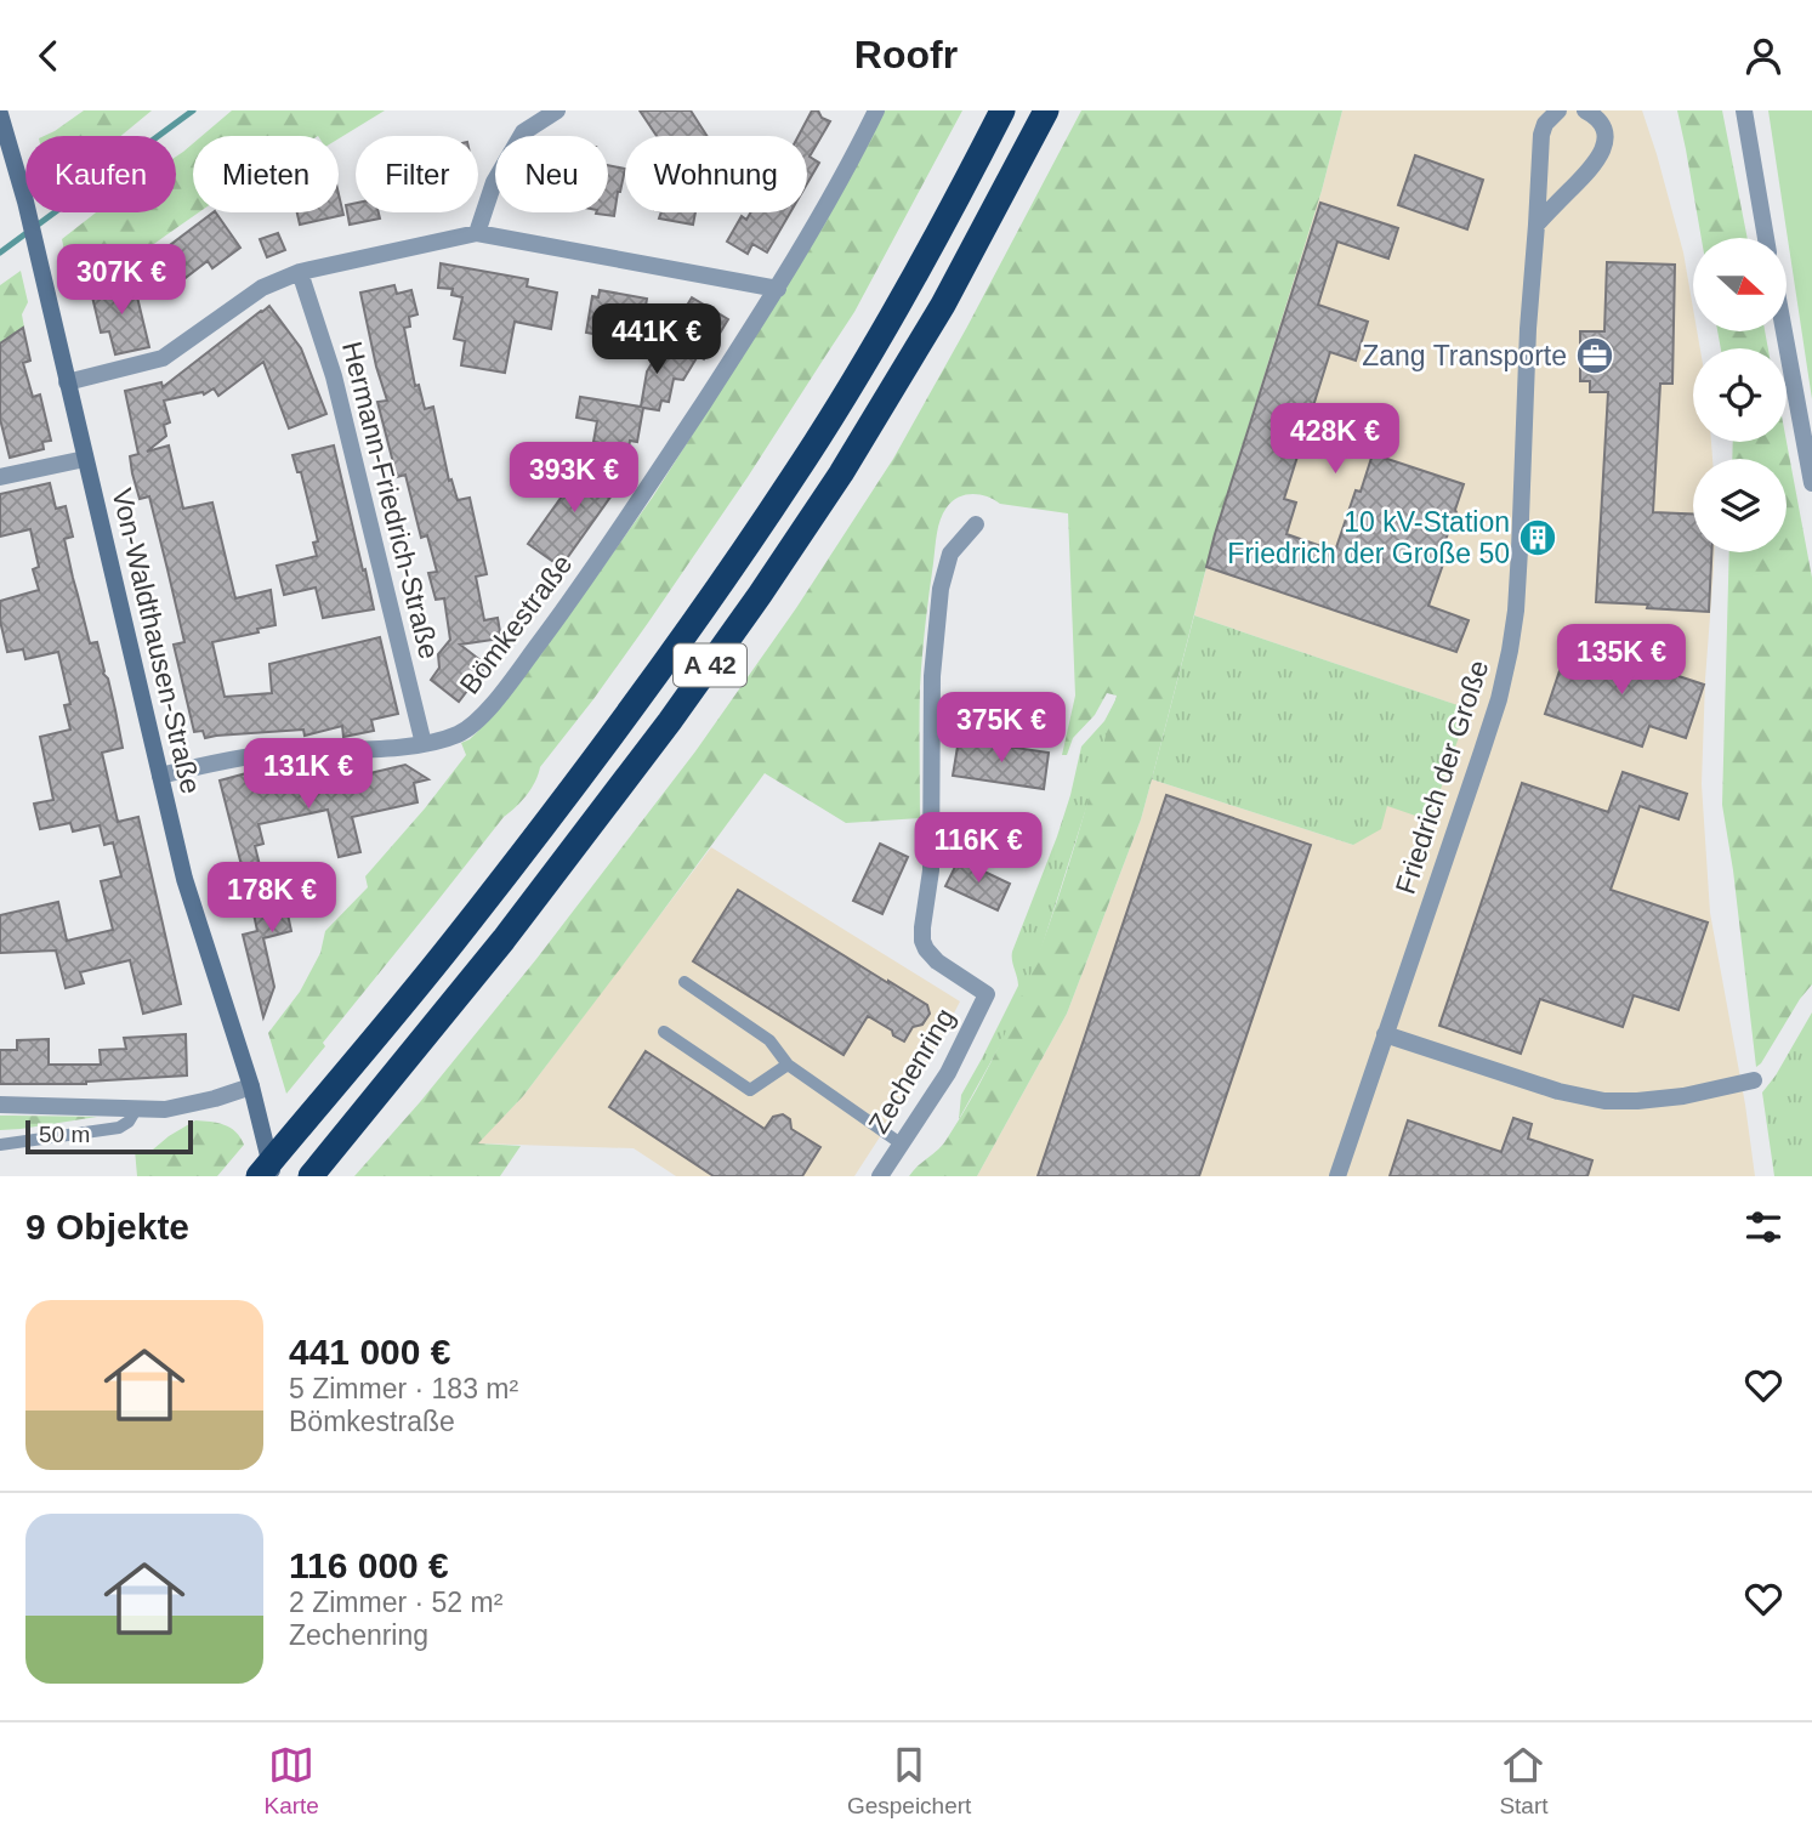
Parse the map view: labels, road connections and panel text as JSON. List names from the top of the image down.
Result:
{
  "streets": {
    "highway": ["A 42"],
    "street": [
      "Hermann-Friedrich-Straße",
      "Bömkestraße",
      "Von-Waldthausen-Straße",
      "Friedrich der Große",
      "Zechenring"
    ]
  },
  "crossings": [
    ["Hermann-Friedrich-Straße", "Bömkestraße"],
    ["Bömkestraße", "Von-Waldthausen-Straße"]
  ],
  "places": {
    "office": ["Zang Transporte"],
    "building": ["10 kV-Station Friedrich der Große 50"]
  },
  "scale_bar": "50 m",
  "north": "right",
  "page": {
    "header": "Roofr",
    "chip": [
      "Kaufen",
      "Mieten",
      "Filter",
      "Neu",
      "Wohnung"
    ],
    "price": [
      "307K €",
      "441K €",
      "428K €",
      "393K €",
      "135K €",
      "375K €",
      "131K €",
      "116K €",
      "178K €"
    ],
    "scale": "50 m",
    "heading": "9 Objekte",
    "list": [
      {
        "name": "441 000 €",
        "note": "5 Zimmer · 183 m² · Bömkestraße"
      },
      {
        "name": "116 000 €",
        "note": "2 Zimmer · 52 m² · Zechenring"
      }
    ],
    "tabs": ["Karte", "Gespeichert", "Start"]
  }
}
